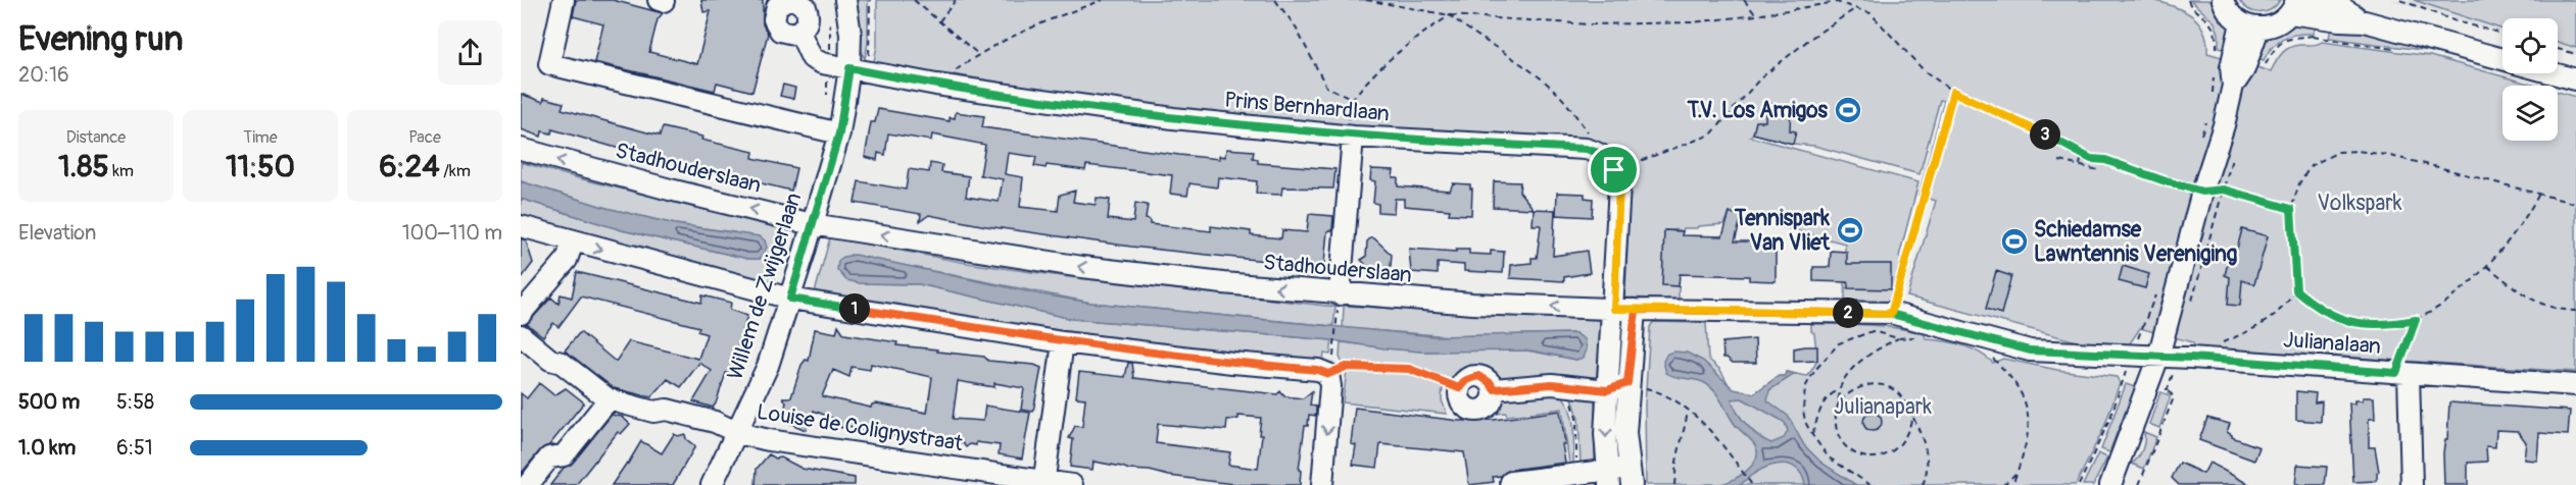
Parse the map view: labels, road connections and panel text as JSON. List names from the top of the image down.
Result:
{
  "streets": {
    "street": [
      "Prins Bernhardlaan",
      "Stadhouderslaan",
      "Willem de Zwijgerlaan",
      "Julianalaan",
      "Louise de Colignystraat"
    ]
  },
  "crossings": [
    ["Prins Bernhardlaan", "Willem de Zwijgerlaan"],
    ["Stadhouderslaan", "Willem de Zwijgerlaan"],
    ["Stadhouderslaan", "Julianalaan"],
    ["Willem de Zwijgerlaan", "Louise de Colignystraat"]
  ],
  "parks": ["Volkspark", "Julianapark"],
  "places": {
    "sports": ["T.V. Los Amigos", "Tennispark Van Vliet", "Schiedamse Lawntennis Vereniging"]
  },
  "page": {
    "heading": ["Evening run", "20:16"],
    "stats": [
      ["Distance", "1.85 km"],
      ["Time", "11:50"],
      ["Pace", "6:24 /km"]
    ],
    "pins": ["3", "1", "2"],
    "chart": ["Elevation", "100–110 m"],
    "list": [
      {
        "name": "500 m",
        "note": "5:58"
      },
      {
        "name": "1.0 km",
        "note": "6:51"
      }
    ]
  }
}
